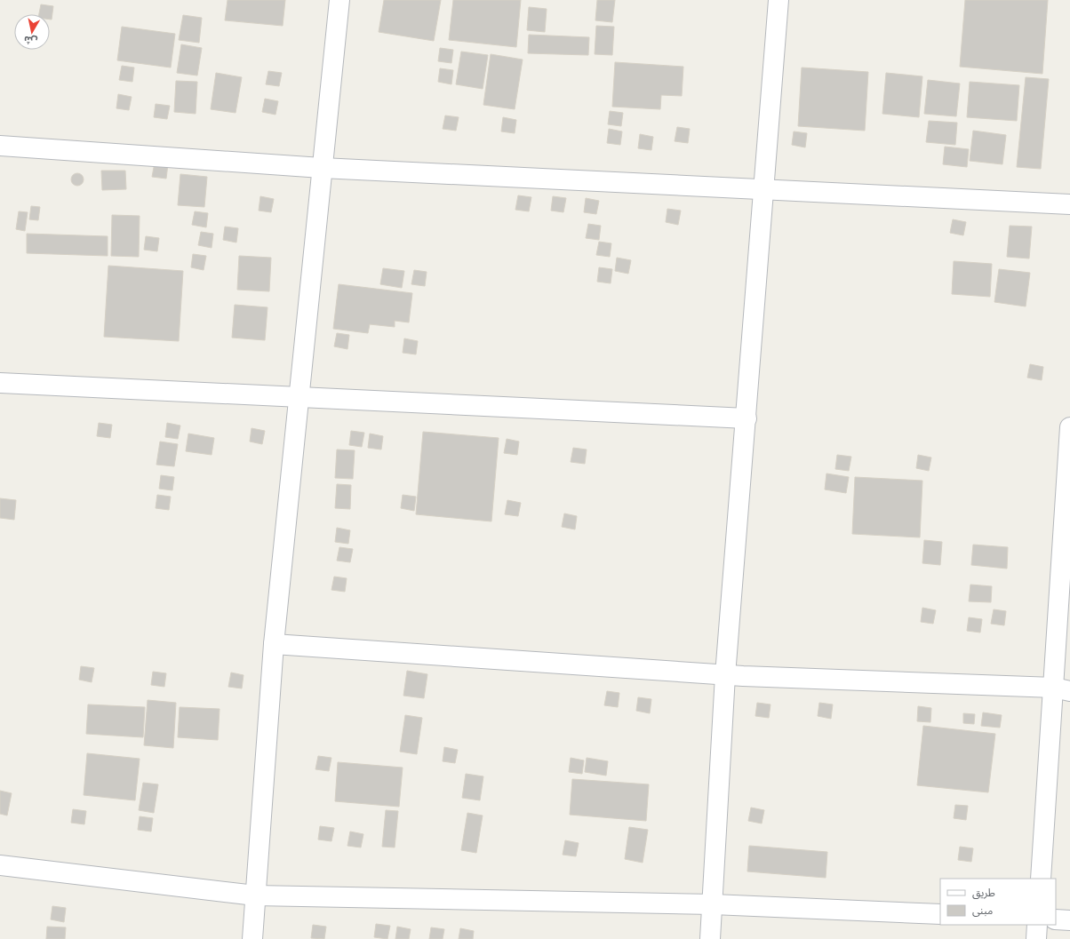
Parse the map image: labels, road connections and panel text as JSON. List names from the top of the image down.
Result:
{
  "legend": ["طريق", "مبنى"],
  "north": "bottom"
}
